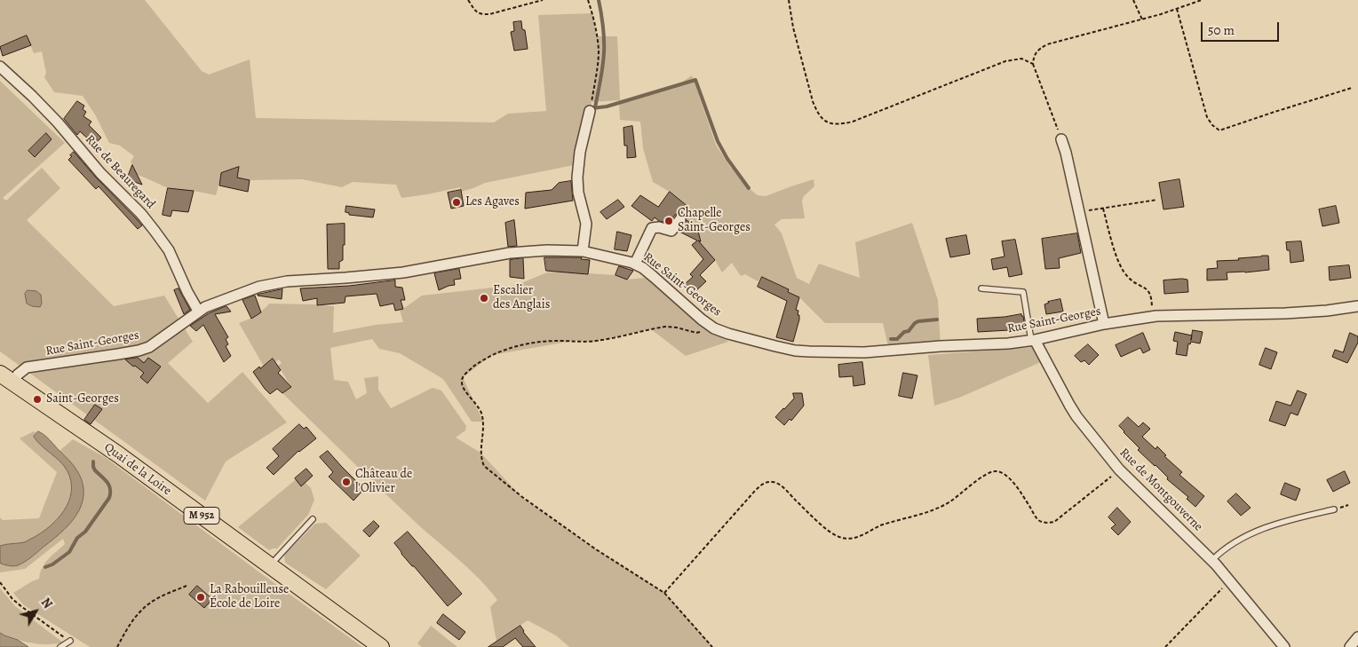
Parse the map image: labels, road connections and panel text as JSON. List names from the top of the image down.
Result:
{
  "streets": {
    "main road": ["Quai de la Loire", "M 952"],
    "street": ["Rue de Beauregard", "Rue Saint-Georges", "Rue de Montgouverne"]
  },
  "crossings": [
    ["Rue de Beauregard", "Rue Saint-Georges"],
    ["Rue Saint-Georges", "Quai de la Loire"],
    ["Rue Saint-Georges", "Rue de Montgouverne"]
  ],
  "places": [
    "Les Agaves",
    "Chapelle Saint-Georges",
    "Escalier des Anglais",
    "Saint-Georges",
    "Château de l'Olivier",
    "La Rabouilleuse École de Loire"
  ],
  "scale_bar": "50 m",
  "north": "top right"
}
